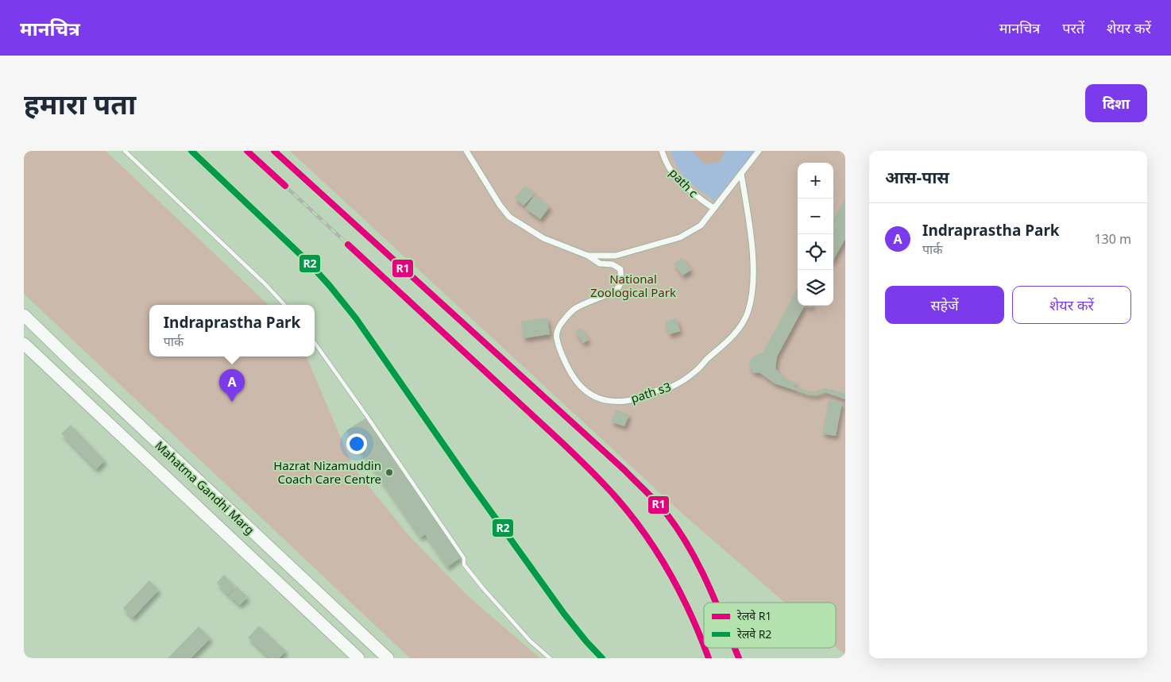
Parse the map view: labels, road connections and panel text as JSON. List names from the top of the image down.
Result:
{
  "streets": {
    "highway": ["Mahatma Gandhi Marg"],
    "street": ["path c", "path s3"]
  },
  "parks": ["National Zoological Park"],
  "places": ["Hazrat Nizamuddin Coach Care Centre"],
  "lines": ["rail line R1", "rail line R2"],
  "legend": ["रेलवे R1", "रेलवे R2"],
  "page": {
    "header": "मानचित्र",
    "nav": ["मानचित्र", "परतें", "शेयर करें"],
    "buttons": [
      "दिशा",
      ["सहेजें", "शेयर करें"]
    ],
    "title": "हमारा पता",
    "heading": "आस-पास",
    "map_buttons": ["+", "−"],
    "list": [
      {
        "mark": "A",
        "name": "Indraprastha Park",
        "note": "पार्क",
        "value": "130 m"
      }
    ],
    "popup": ["Indraprastha Park", "पार्क"],
    "pins": "A"
  }
}
